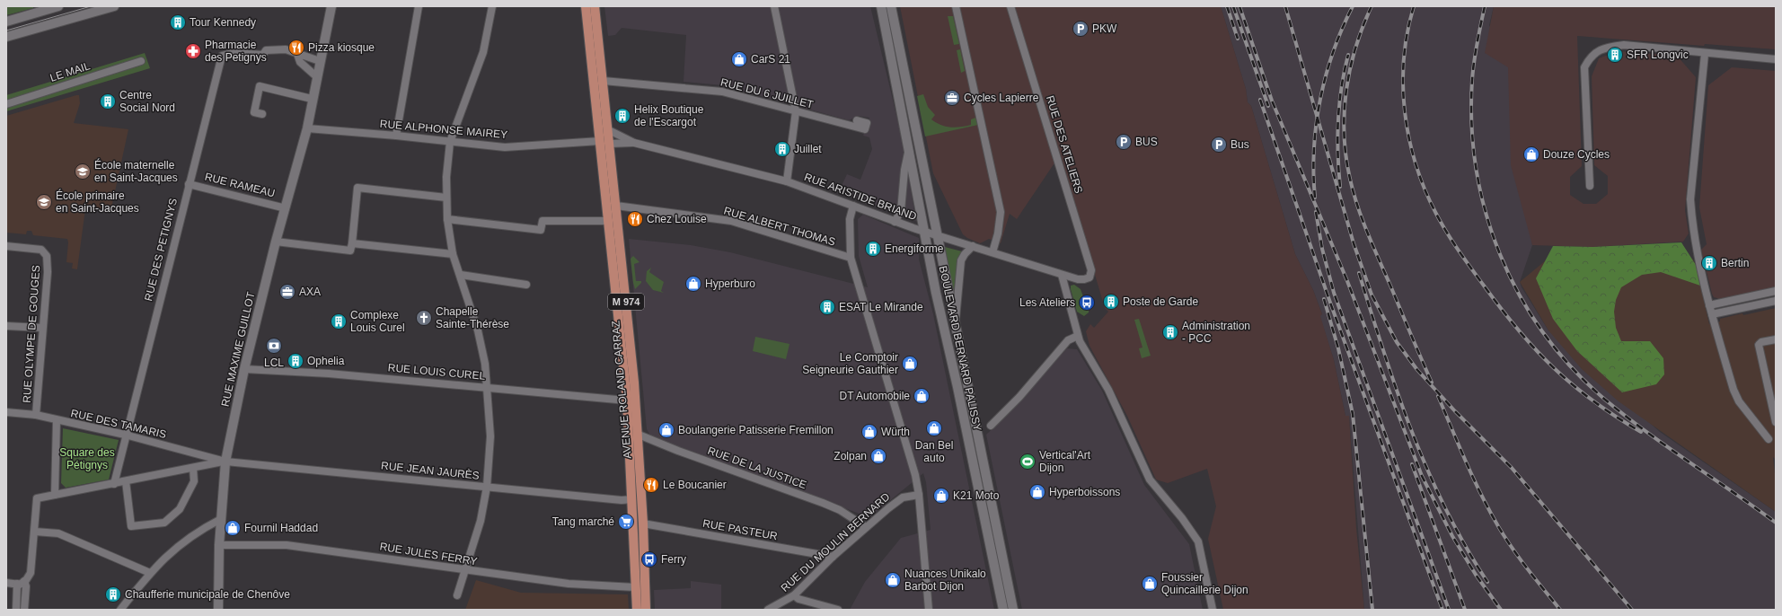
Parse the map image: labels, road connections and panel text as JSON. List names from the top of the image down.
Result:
{
  "streets": {
    "main road": [
      "M 974",
      "BOULEVARD BERNARD PALISSY",
      "RUE MAXIME GUILLOT",
      "AVENUE ROLAND CARRAZ"
    ],
    "street": [
      "LE MAIL",
      "RUE DU 6 JUILLET",
      "RUE ALPHONSE MAIREY",
      "RUE DES ATELIERS",
      "RUE RAMEAU",
      "RUE ARISTIDE BRIAND",
      "RUE ALBERT THOMAS",
      "RUE DES PETIGNYS",
      "RUE OLYMPE DE GOUGES",
      "RUE LOUIS CUREL",
      "RUE DES TAMARIS",
      "RUE DE LA JUSTICE",
      "RUE JEAN JAURÈS",
      "RUE PASTEUR",
      "RUE DU MOULIN BERNARD",
      "RUE JULES FERRY"
    ]
  },
  "crossings": [
    ["RUE DU 6 JUILLET", "AVENUE ROLAND CARRAZ"],
    ["RUE ALPHONSE MAIREY", "RUE MAXIME GUILLOT"],
    ["RUE ALPHONSE MAIREY", "AVENUE ROLAND CARRAZ"],
    ["RUE DES ATELIERS", "RUE ARISTIDE BRIAND"],
    ["RUE RAMEAU", "RUE DES PETIGNYS"],
    ["RUE RAMEAU", "RUE MAXIME GUILLOT"],
    ["RUE ARISTIDE BRIAND", "BOULEVARD BERNARD PALISSY"],
    ["RUE ARISTIDE BRIAND", "AVENUE ROLAND CARRAZ"],
    ["RUE ALBERT THOMAS", "AVENUE ROLAND CARRAZ"],
    ["RUE DES PETIGNYS", "RUE MAXIME GUILLOT"],
    ["RUE DES PETIGNYS", "RUE DES TAMARIS"],
    ["M 974", "AVENUE ROLAND CARRAZ"],
    ["RUE OLYMPE DE GOUGES", "RUE DES TAMARIS"],
    ["RUE MAXIME GUILLOT", "RUE LOUIS CUREL"],
    ["RUE MAXIME GUILLOT", "RUE DES TAMARIS"],
    ["RUE MAXIME GUILLOT", "RUE JEAN JAURÈS"],
    ["RUE MAXIME GUILLOT", "RUE JULES FERRY"],
    ["RUE LOUIS CUREL", "AVENUE ROLAND CARRAZ"],
    ["AVENUE ROLAND CARRAZ", "RUE DE LA JUSTICE"],
    ["AVENUE ROLAND CARRAZ", "RUE JEAN JAURÈS"],
    ["AVENUE ROLAND CARRAZ", "RUE PASTEUR"],
    ["AVENUE ROLAND CARRAZ", "RUE JULES FERRY"],
    ["RUE DES TAMARIS", "RUE JEAN JAURÈS"],
    ["RUE DE LA JUSTICE", "RUE DU MOULIN BERNARD"],
    ["RUE PASTEUR", "RUE DU MOULIN BERNARD"]
  ],
  "parks": ["Square des Pétignys"],
  "places": {
    "building": [
      "Tour Kennedy",
      "SFR Longvic",
      "Centre Social Nord",
      "Helix Boutique de l'Escargot",
      "Juillet",
      "Energiforme",
      "Bertin",
      "Poste de Garde",
      "ESAT Le Mirande",
      "Complexe Louis Curel",
      "Administration - PCC",
      "Ophelia",
      "Chaufferie municipale de Chenôve"
    ],
    "parking": ["PKW", "BUS", "Bus"],
    "restaurant": ["Pizza kiosque", "Chez Louise", "Le Boucanier"],
    "pharmacy": ["Pharmacie des Petignys"],
    "shop": [
      "CarS 21",
      "Douze Cycles",
      "Hyperburo",
      "Le Comptoir Seigneurie Gauthier",
      "DT Automobile",
      "Dan Bel auto",
      "Boulangerie Patisserie Fremillon",
      "Würth",
      "Zolpan",
      "Hyperboissons",
      "K21 Moto",
      "Fournil Haddad",
      "Nuances Unikalo Barbot Dijon",
      "Foussier Quincaillerie Dijon"
    ],
    "office": ["Cycles Lapierre", "AXA"],
    "school or university": ["École maternelle en Saint-Jacques", "École primaire en Saint-Jacques"],
    "bus stop": ["Les Ateliers", "Ferry"],
    "church": ["Chapelle Sainte-Thérèse"],
    "bank": ["LCL"],
    "sports": ["Vertical'Art Dijon"],
    "supermarket": ["Tang marché"]
  }
}
